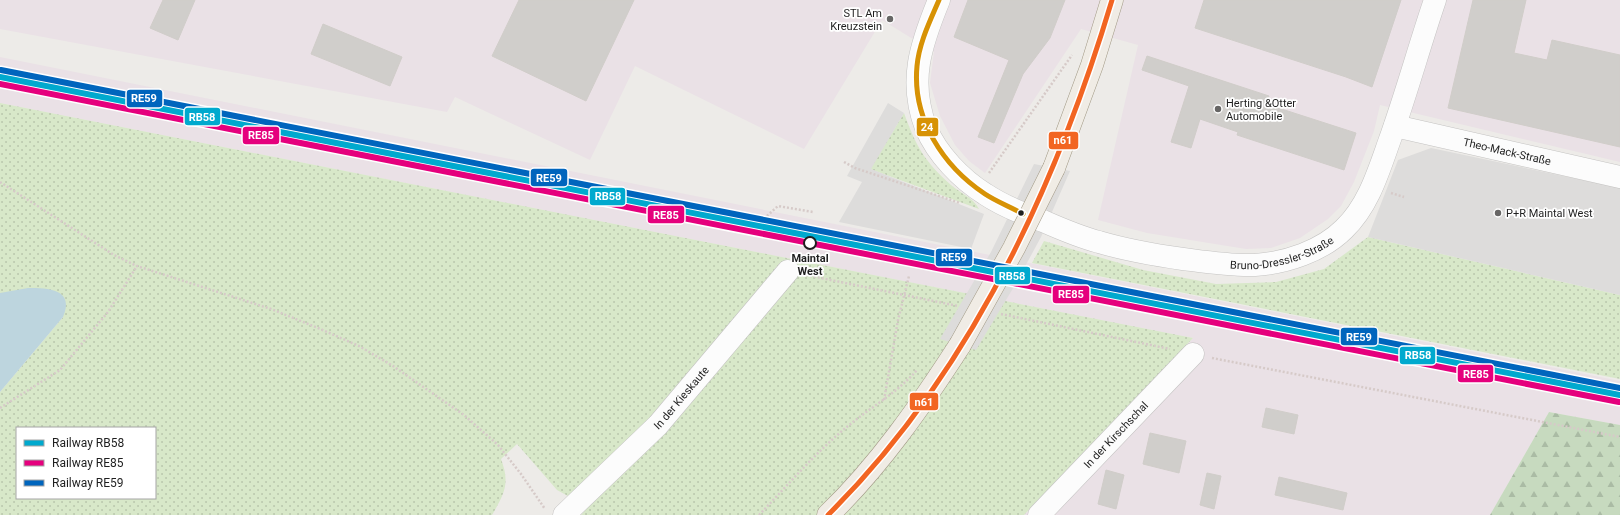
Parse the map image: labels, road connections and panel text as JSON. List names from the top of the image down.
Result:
{
  "streets": {
    "street": [
      "Theo-Mack-Straße",
      "Bruno-Dressler-Straße",
      "In der Kieskaute",
      "In der Kirschschal"
    ]
  },
  "crossings": [
    ["Theo-Mack-Straße", "Bruno-Dressler-Straße"]
  ],
  "places": [
    "STL Am Kreuzstein",
    "Herting &Otter Automobile",
    "P+R Maintal West",
    "Maintal West"
  ],
  "lines": [
    "transit line 24",
    "transit line n61",
    "rail line RE59",
    "rail line RB58",
    "rail line RE85"
  ],
  "legend": ["Railway RB58", "Railway RE85", "Railway RE59"]
}
